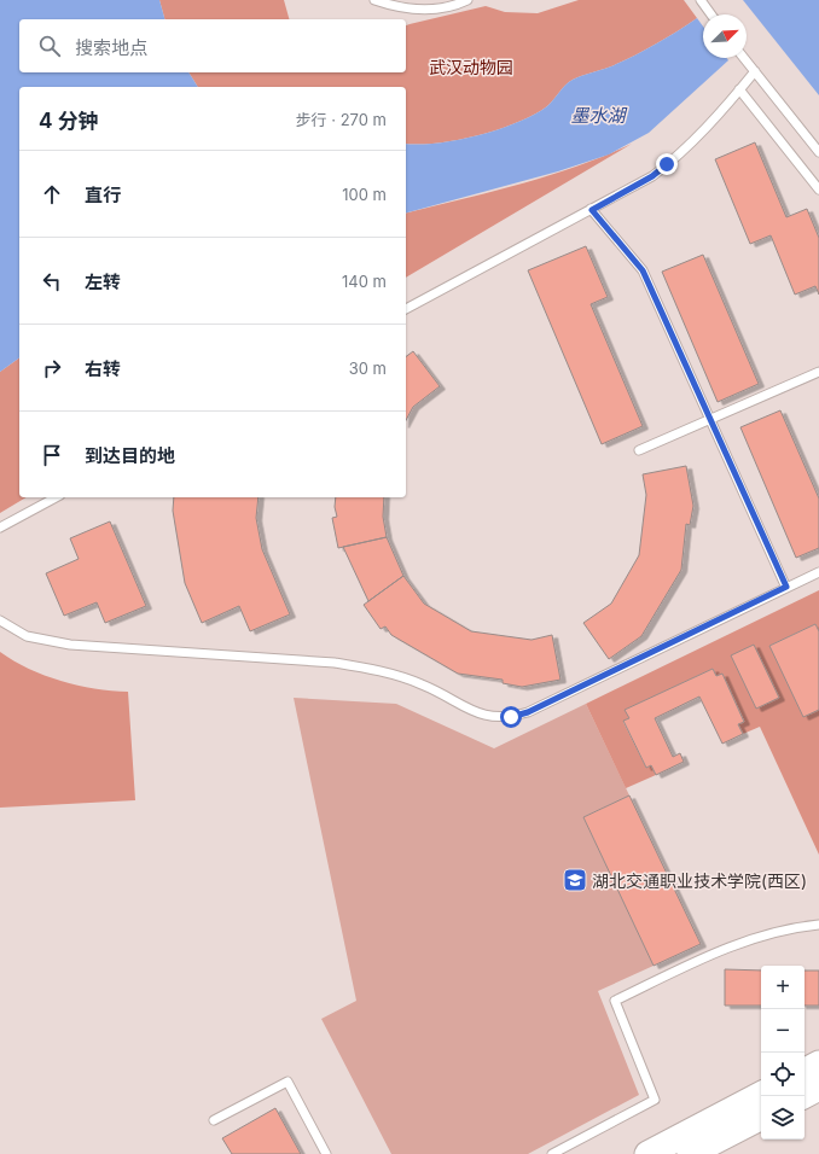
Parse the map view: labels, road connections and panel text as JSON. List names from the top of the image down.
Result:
{
  "water": ["墨水湖"],
  "parks": ["武汉动物园"],
  "places": {
    "school or university": ["湖北交通职业技术学院(西区)"]
  },
  "north": "top right",
  "page": {
    "search": "搜索地点",
    "heading": ["4 分钟", "步行 · 270 m"],
    "list": [
      ["直行", "100 m"],
      ["左转", "140 m"],
      ["右转", "30 m"],
      "到达目的地"
    ],
    "map_buttons": ["+", "−"]
  }
}
